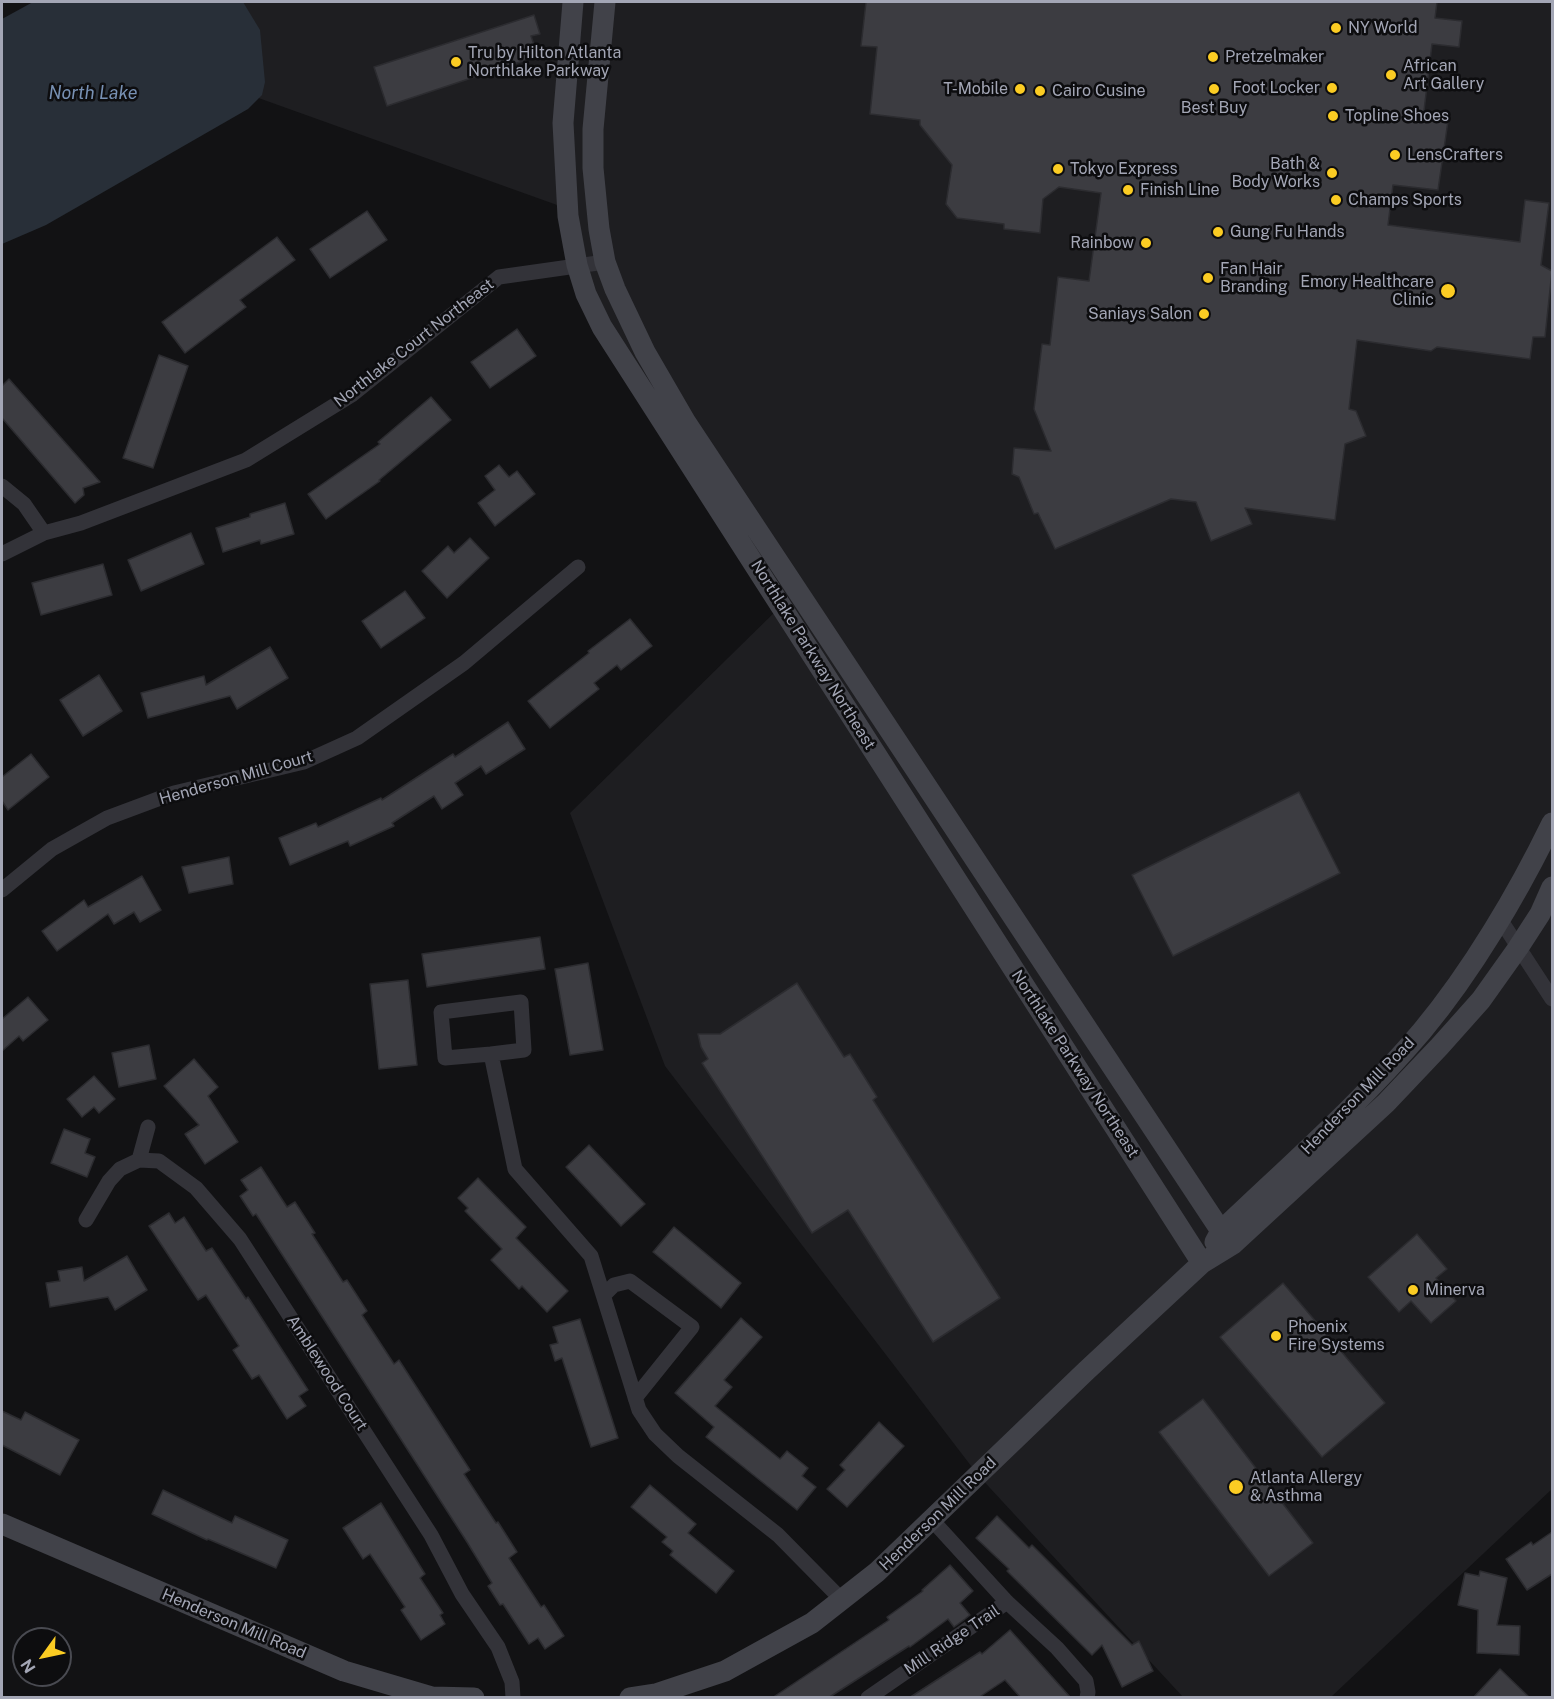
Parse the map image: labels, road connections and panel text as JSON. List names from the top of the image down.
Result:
{
  "streets": {
    "street": [
      "Northlake Court Northeast",
      "Northlake Parkway Northeast",
      "Henderson Mill Court",
      "Henderson Mill Road",
      "Amblewood Court",
      "Mill Ridge Trail"
    ]
  },
  "crossings": [
    ["Northlake Court Northeast", "Northlake Parkway Northeast"],
    ["Northlake Parkway Northeast", "Henderson Mill Road"],
    ["Henderson Mill Road", "Mill Ridge Trail"]
  ],
  "water": ["North Lake"],
  "places": [
    "NY World",
    "Pretzelmaker",
    "Tru by Hilton Atlanta Northlake Parkway",
    "African Art Gallery",
    "Foot Locker",
    "T-Mobile",
    "Best Buy",
    "Cairo Cusine",
    "Topline Shoes",
    "LensCrafters",
    "Tokyo Express",
    "Bath & Body Works",
    "Finish Line",
    "Champs Sports",
    "Gung Fu Hands",
    "Rainbow",
    "Fan Hair Branding",
    "Emory Healthcare Clinic",
    "Saniays Salon",
    "Minerva",
    "Phoenix Fire Systems",
    "Atlanta Allergy & Asthma"
  ],
  "north": "bottom left"
}
